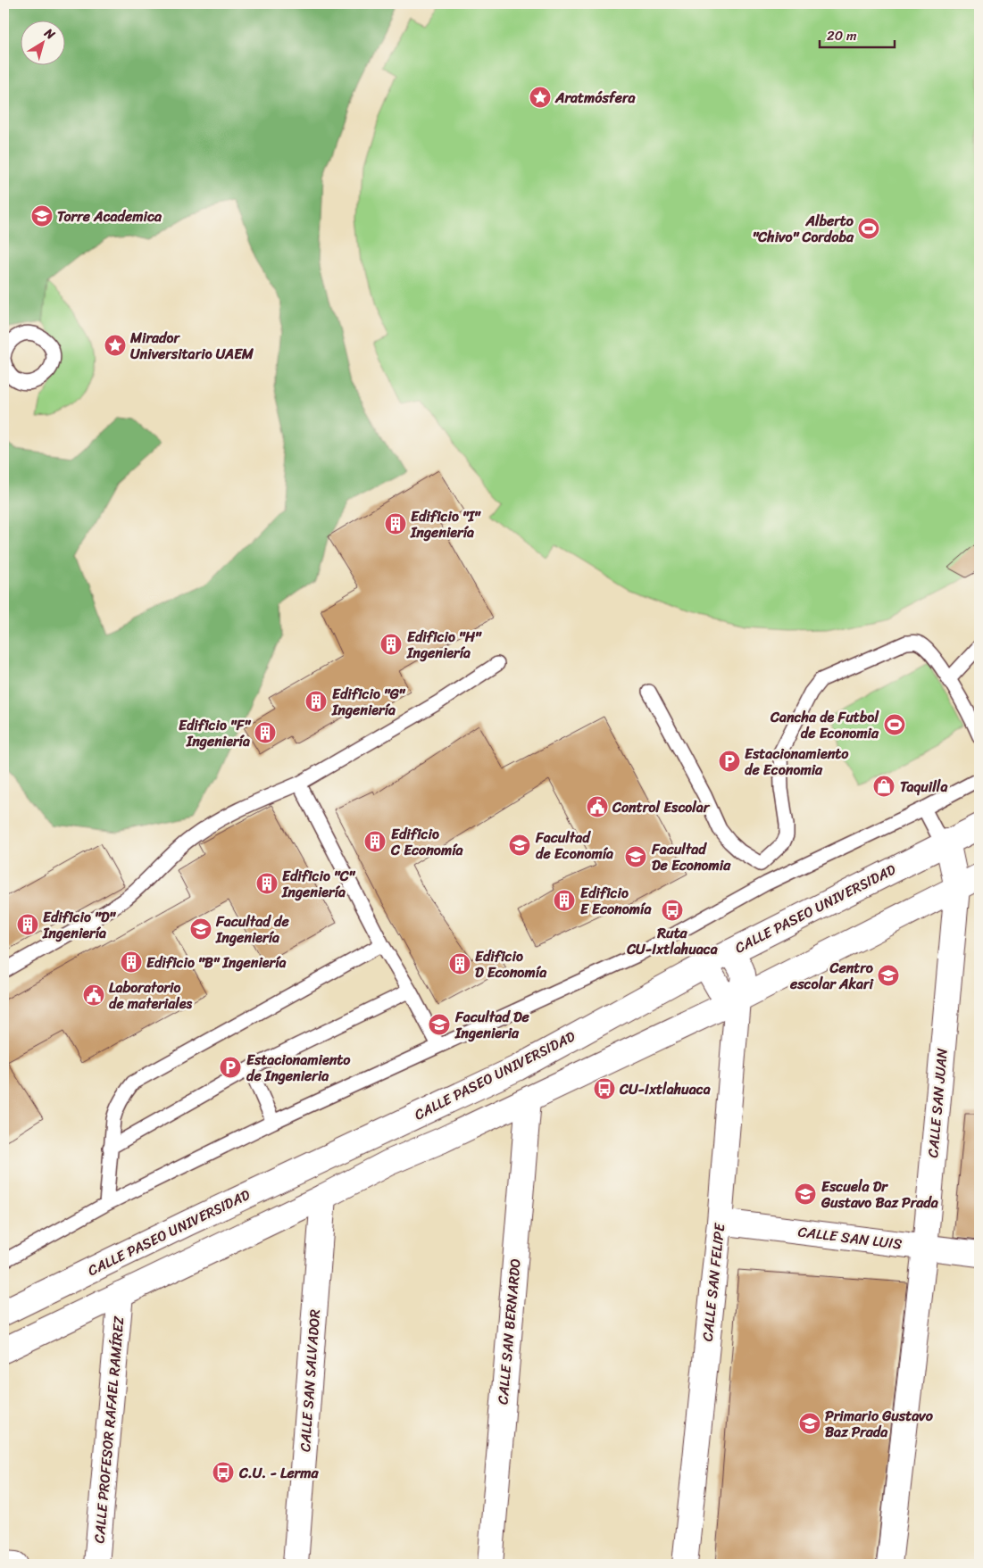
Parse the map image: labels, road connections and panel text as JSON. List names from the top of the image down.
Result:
{
  "streets": {
    "street": [
      "CALLE PASEO UNIVERSIDAD",
      "CALLE SAN JUAN",
      "CALLE SAN LUIS",
      "CALLE SAN FELIPE",
      "CALLE SAN BERNARDO",
      "CALLE SAN SALVADOR",
      "CALLE PROFESOR RAFAEL RAMÍREZ"
    ]
  },
  "crossings": [
    ["CALLE PASEO UNIVERSIDAD", "CALLE SAN JUAN"],
    ["CALLE PASEO UNIVERSIDAD", "CALLE SAN FELIPE"],
    ["CALLE SAN JUAN", "CALLE SAN LUIS"],
    ["CALLE SAN LUIS", "CALLE SAN FELIPE"]
  ],
  "places": {
    "place": ["Aratmósfera", "Mirador Universitario UAEM"],
    "school or university": [
      "Torre Academica",
      "Facultad de Economía",
      "Facultad De Economia",
      "Facultad de Ingeniería",
      "Centro escolar Akari",
      "Facultad De Ingenieria",
      "Escuela Dr Gustavo Baz Prada",
      "Primario Gustavo Baz Prada"
    ],
    "sports": ["Alberto \"Chivo\" Cordoba", "Cancha de Futbol de Economia"],
    "building": [
      "Edificio \"I\" Ingeniería",
      "Edificio \"H\" Ingeniería",
      "Edificio \"G\" Ingeniería",
      "Edificio \"F\" Ingeniería",
      "Edificio C Economía",
      "Edificio \"C\" Ingeniería",
      "Edificio E Economía",
      "Edificio \"D\" Ingeniería",
      "Edificio \"B\" Ingeniería",
      "Edificio D Economía"
    ],
    "parking": ["Estacionamiento de Economia", "Estacionamiento de Ingenieria"],
    "shop": ["Taquilla"],
    "public building": ["Control Escolar", "Laboratorio de materiales"],
    "bus stop": ["Ruta CU-Ixtlahuaca", "CU-Ixtlahuaca", "C.U. - Lerma"]
  },
  "scale_bar": "20 m",
  "north": "top right"
}
